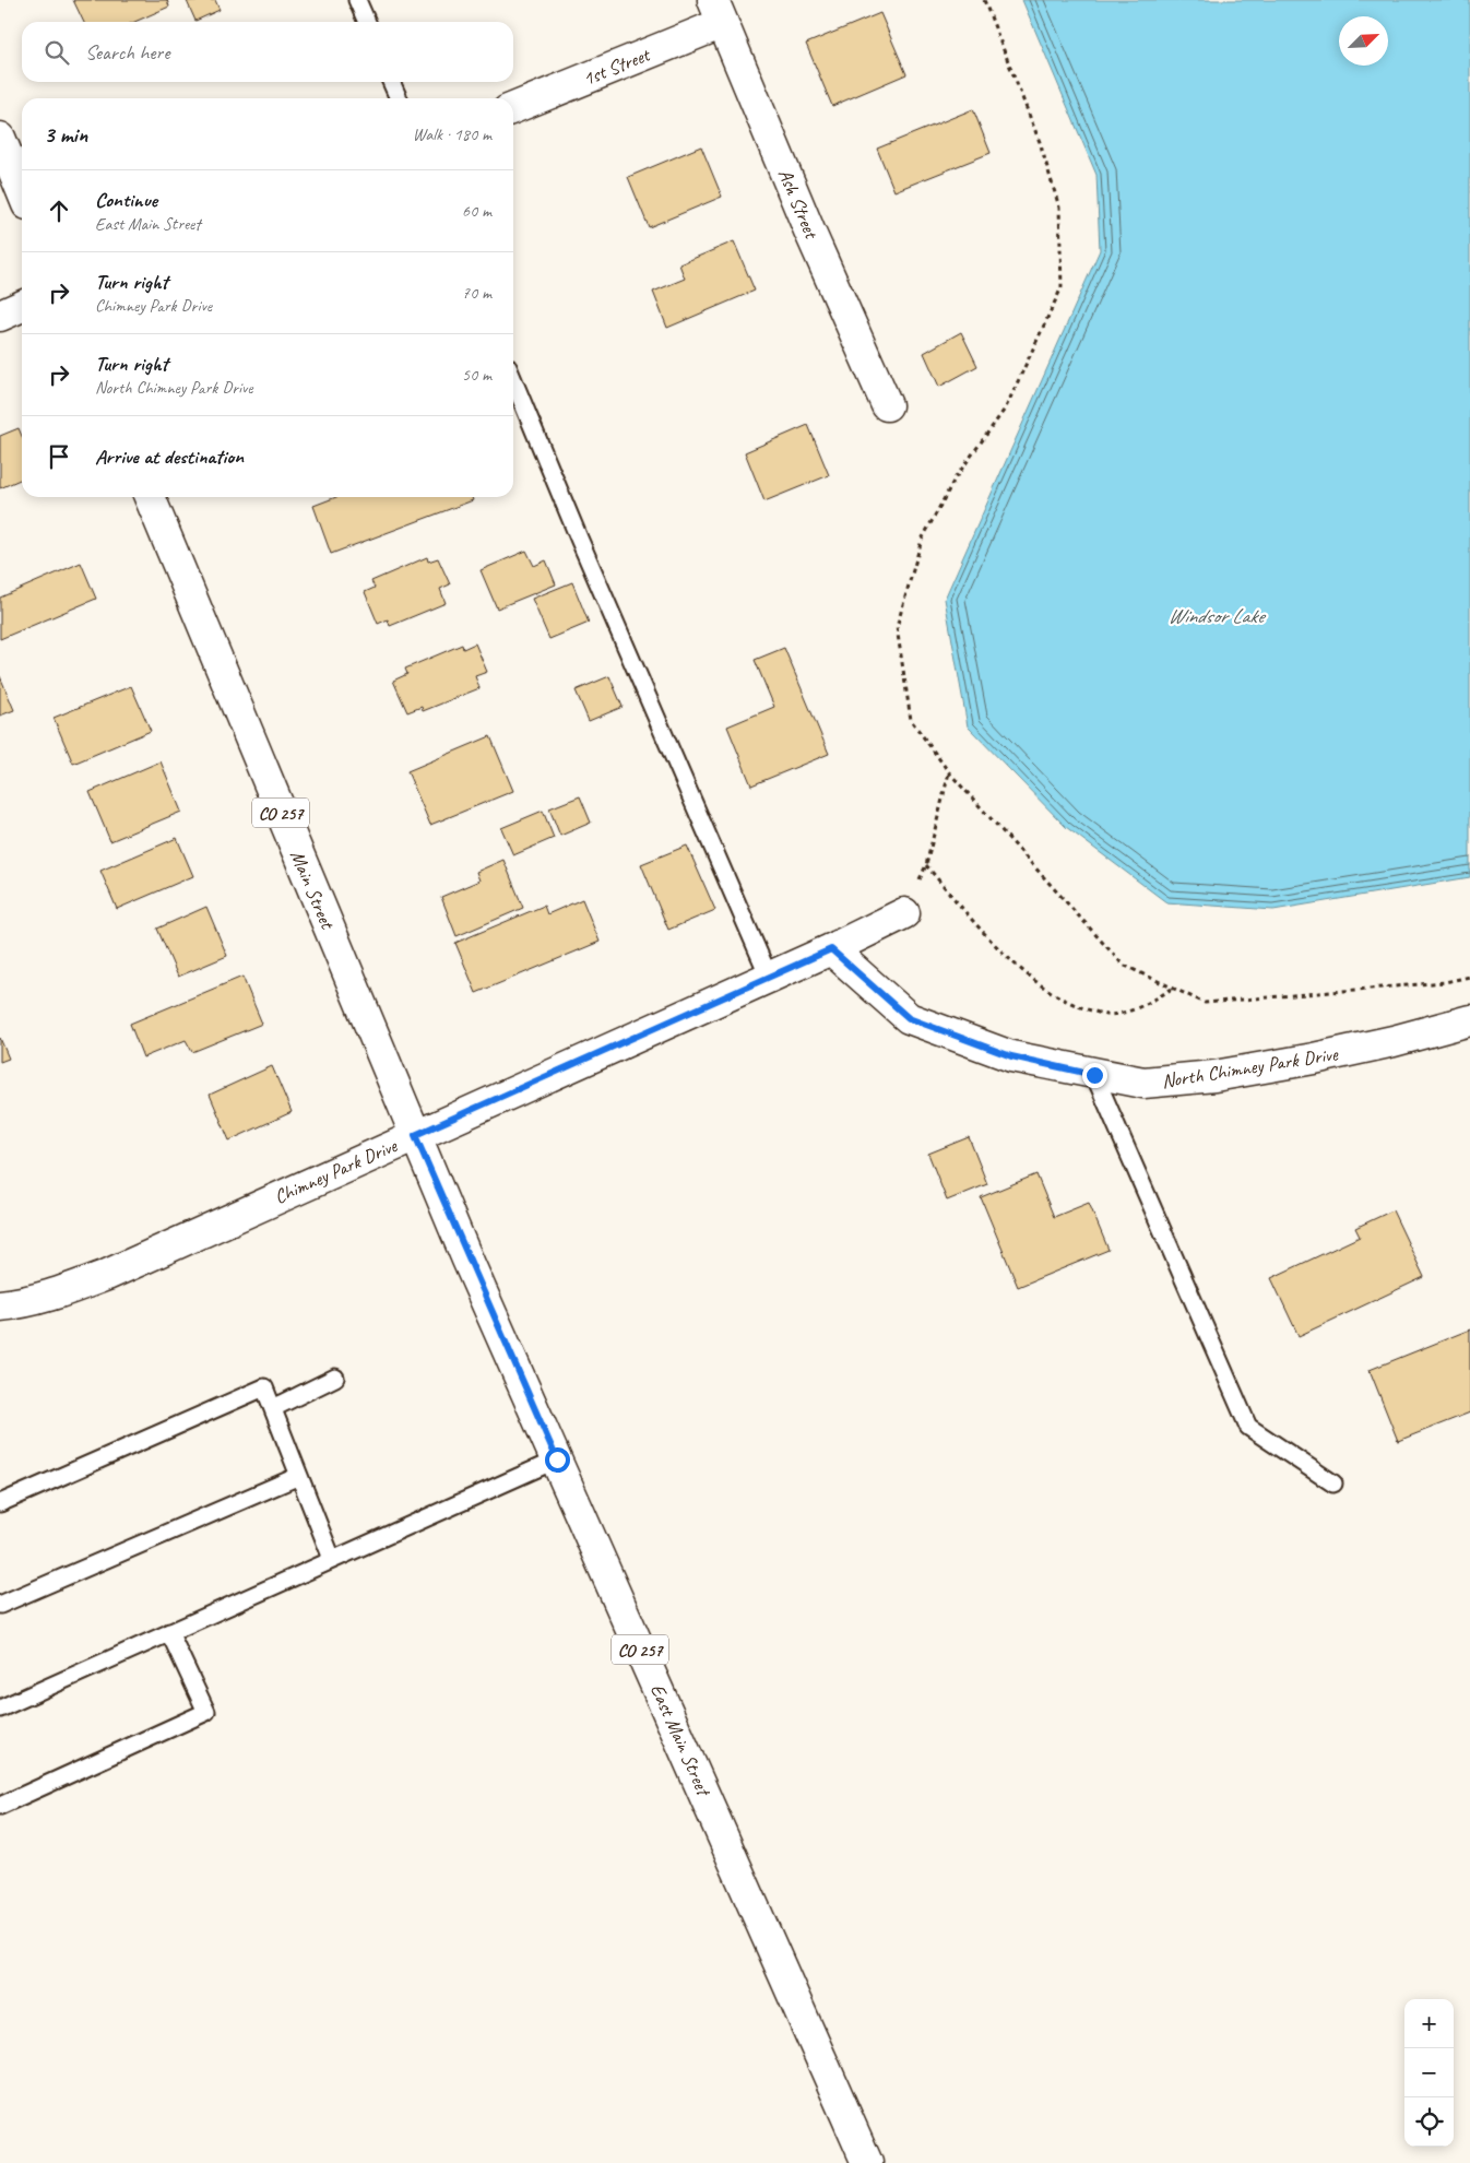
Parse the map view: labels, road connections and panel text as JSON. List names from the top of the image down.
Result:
{
  "streets": {
    "street": [
      "1st Street",
      "Ash Street",
      "CO 257",
      "Main Street",
      "North Chimney Park Drive",
      "Chimney Park Drive",
      "East Main Street"
    ]
  },
  "crossings": [
    ["1st Street", "Ash Street"],
    ["Main Street", "Chimney Park Drive"],
    ["Main Street", "East Main Street"],
    ["North Chimney Park Drive", "Chimney Park Drive"],
    ["Chimney Park Drive", "East Main Street"]
  ],
  "water": ["Windsor Lake"],
  "north": "top right",
  "page": {
    "search": "Search here",
    "heading": ["3 min", "Walk · 180 m"],
    "list": [
      ["Continue", "East Main Street", "60 m"],
      ["Turn right", "Chimney Park Drive", "70 m"],
      ["Turn right", "North Chimney Park Drive", "50 m"],
      "Arrive at destination"
    ],
    "map_buttons": ["+", "−"]
  }
}
